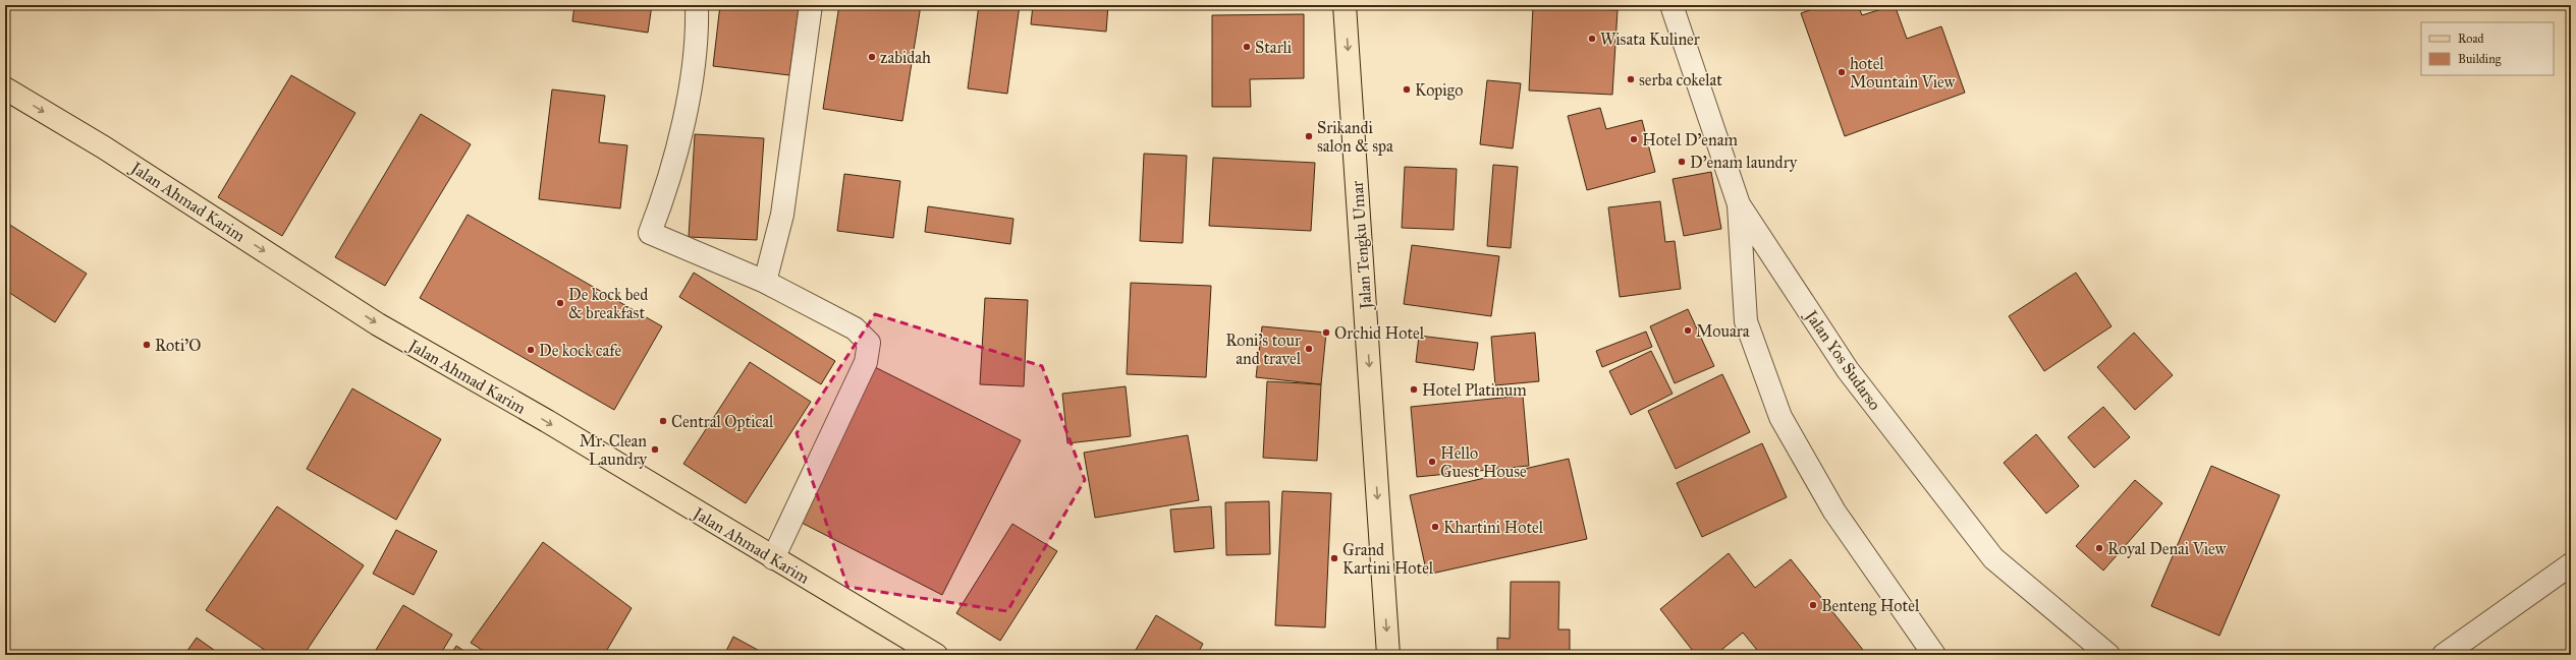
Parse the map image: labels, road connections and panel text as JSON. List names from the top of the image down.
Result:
{
  "streets": {
    "main road": ["Jalan Ahmad Karim", "Jalan Tengku Umar"],
    "street": ["Jalan Yos Sudarso"]
  },
  "one_way": ["Jalan Ahmad Karim", "Jalan Tengku Umar"],
  "places": [
    "Wisata Kuliner",
    "Starli",
    "zabidah",
    "hotel Mountain View",
    "serba cokelat",
    "Kopigo",
    "Srikandi salon & spa",
    "Hotel D'enam",
    "D'enam laundry",
    "De kock bed & breakfast",
    "Mouara",
    "Orchid Hotel",
    "Roti'O",
    "Roni's tour and travel",
    "De kock cafe",
    "Hotel Platinum",
    "Central Optical",
    "Mr. Clean Laundry",
    "Hello Guest House",
    "Khartini Hotel",
    "Royal Denai View",
    "Grand Kartini Hotel",
    "Benteng Hotel"
  ],
  "legend": ["Road", "Building"]
}
